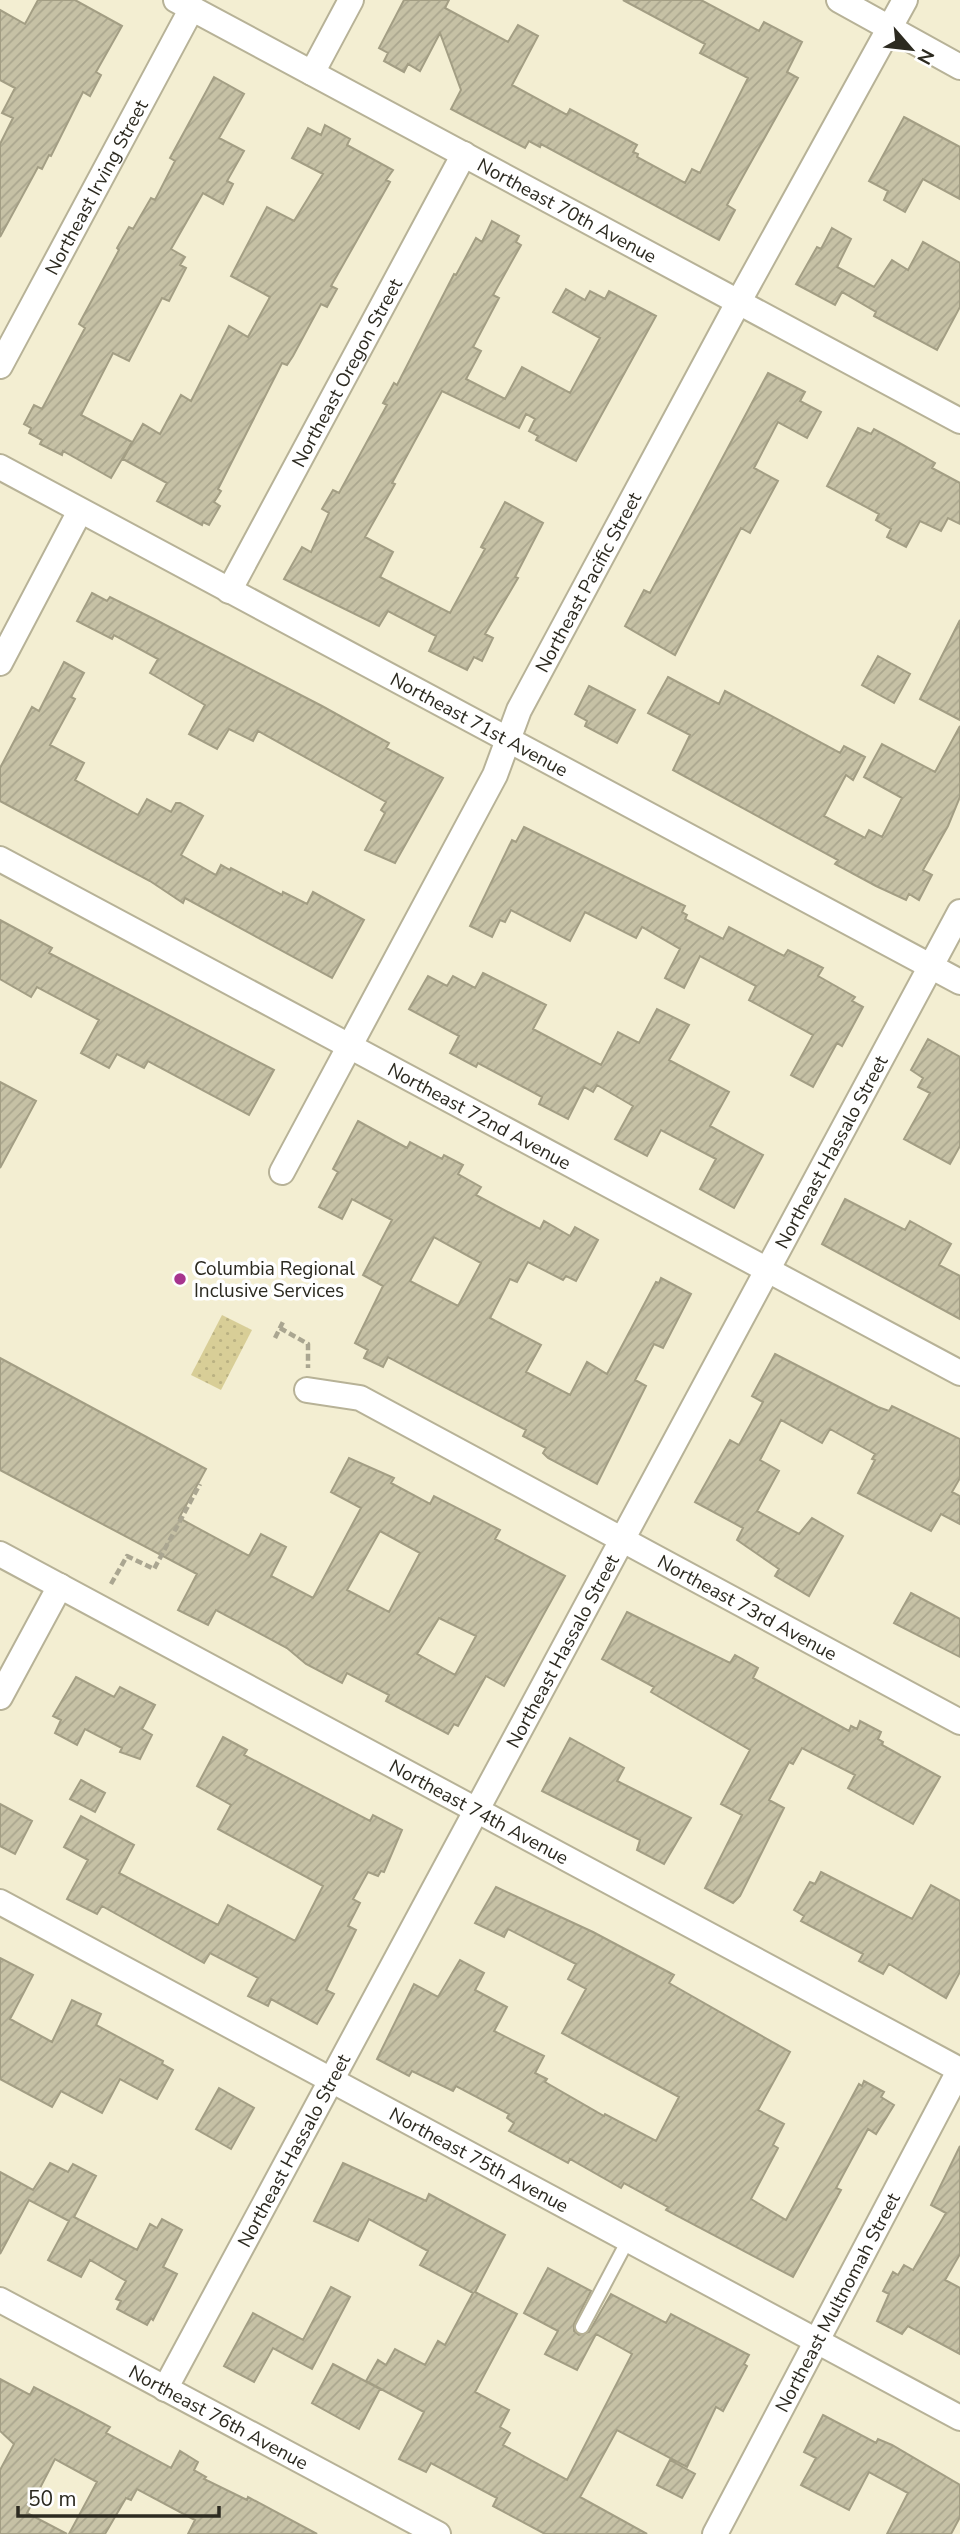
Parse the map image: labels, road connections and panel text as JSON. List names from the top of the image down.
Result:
{
  "streets": {
    "street": [
      "Northeast Irving Street",
      "Northeast 70th Avenue",
      "Northeast Oregon Street",
      "Northeast Pacific Street",
      "Northeast 71st Avenue",
      "Northeast 72nd Avenue",
      "Northeast Hassalo Street",
      "Northeast 73rd Avenue",
      "Northeast 74th Avenue",
      "Northeast 75th Avenue",
      "Northeast Multnomah Street",
      "Northeast 76th Avenue"
    ]
  },
  "crossings": [
    ["Northeast Irving Street", "Northeast 70th Avenue"],
    ["Northeast 70th Avenue", "Northeast Oregon Street"],
    ["Northeast 70th Avenue", "Northeast Pacific Street"],
    ["Northeast Oregon Street", "Northeast 71st Avenue"],
    ["Northeast Pacific Street", "Northeast 71st Avenue"],
    ["Northeast Pacific Street", "Northeast 72nd Avenue"],
    ["Northeast 71st Avenue", "Northeast Hassalo Street"],
    ["Northeast 72nd Avenue", "Northeast Hassalo Street"],
    ["Northeast Hassalo Street", "Northeast 73rd Avenue"],
    ["Northeast Hassalo Street", "Northeast 74th Avenue"],
    ["Northeast Hassalo Street", "Northeast 75th Avenue"],
    ["Northeast Hassalo Street", "Northeast 76th Avenue"],
    ["Northeast 74th Avenue", "Northeast Multnomah Street"],
    ["Northeast 75th Avenue", "Northeast Multnomah Street"]
  ],
  "places": ["Columbia Regional Inclusive Services"],
  "scale_bar": "50 m",
  "north": "bottom right"
}
